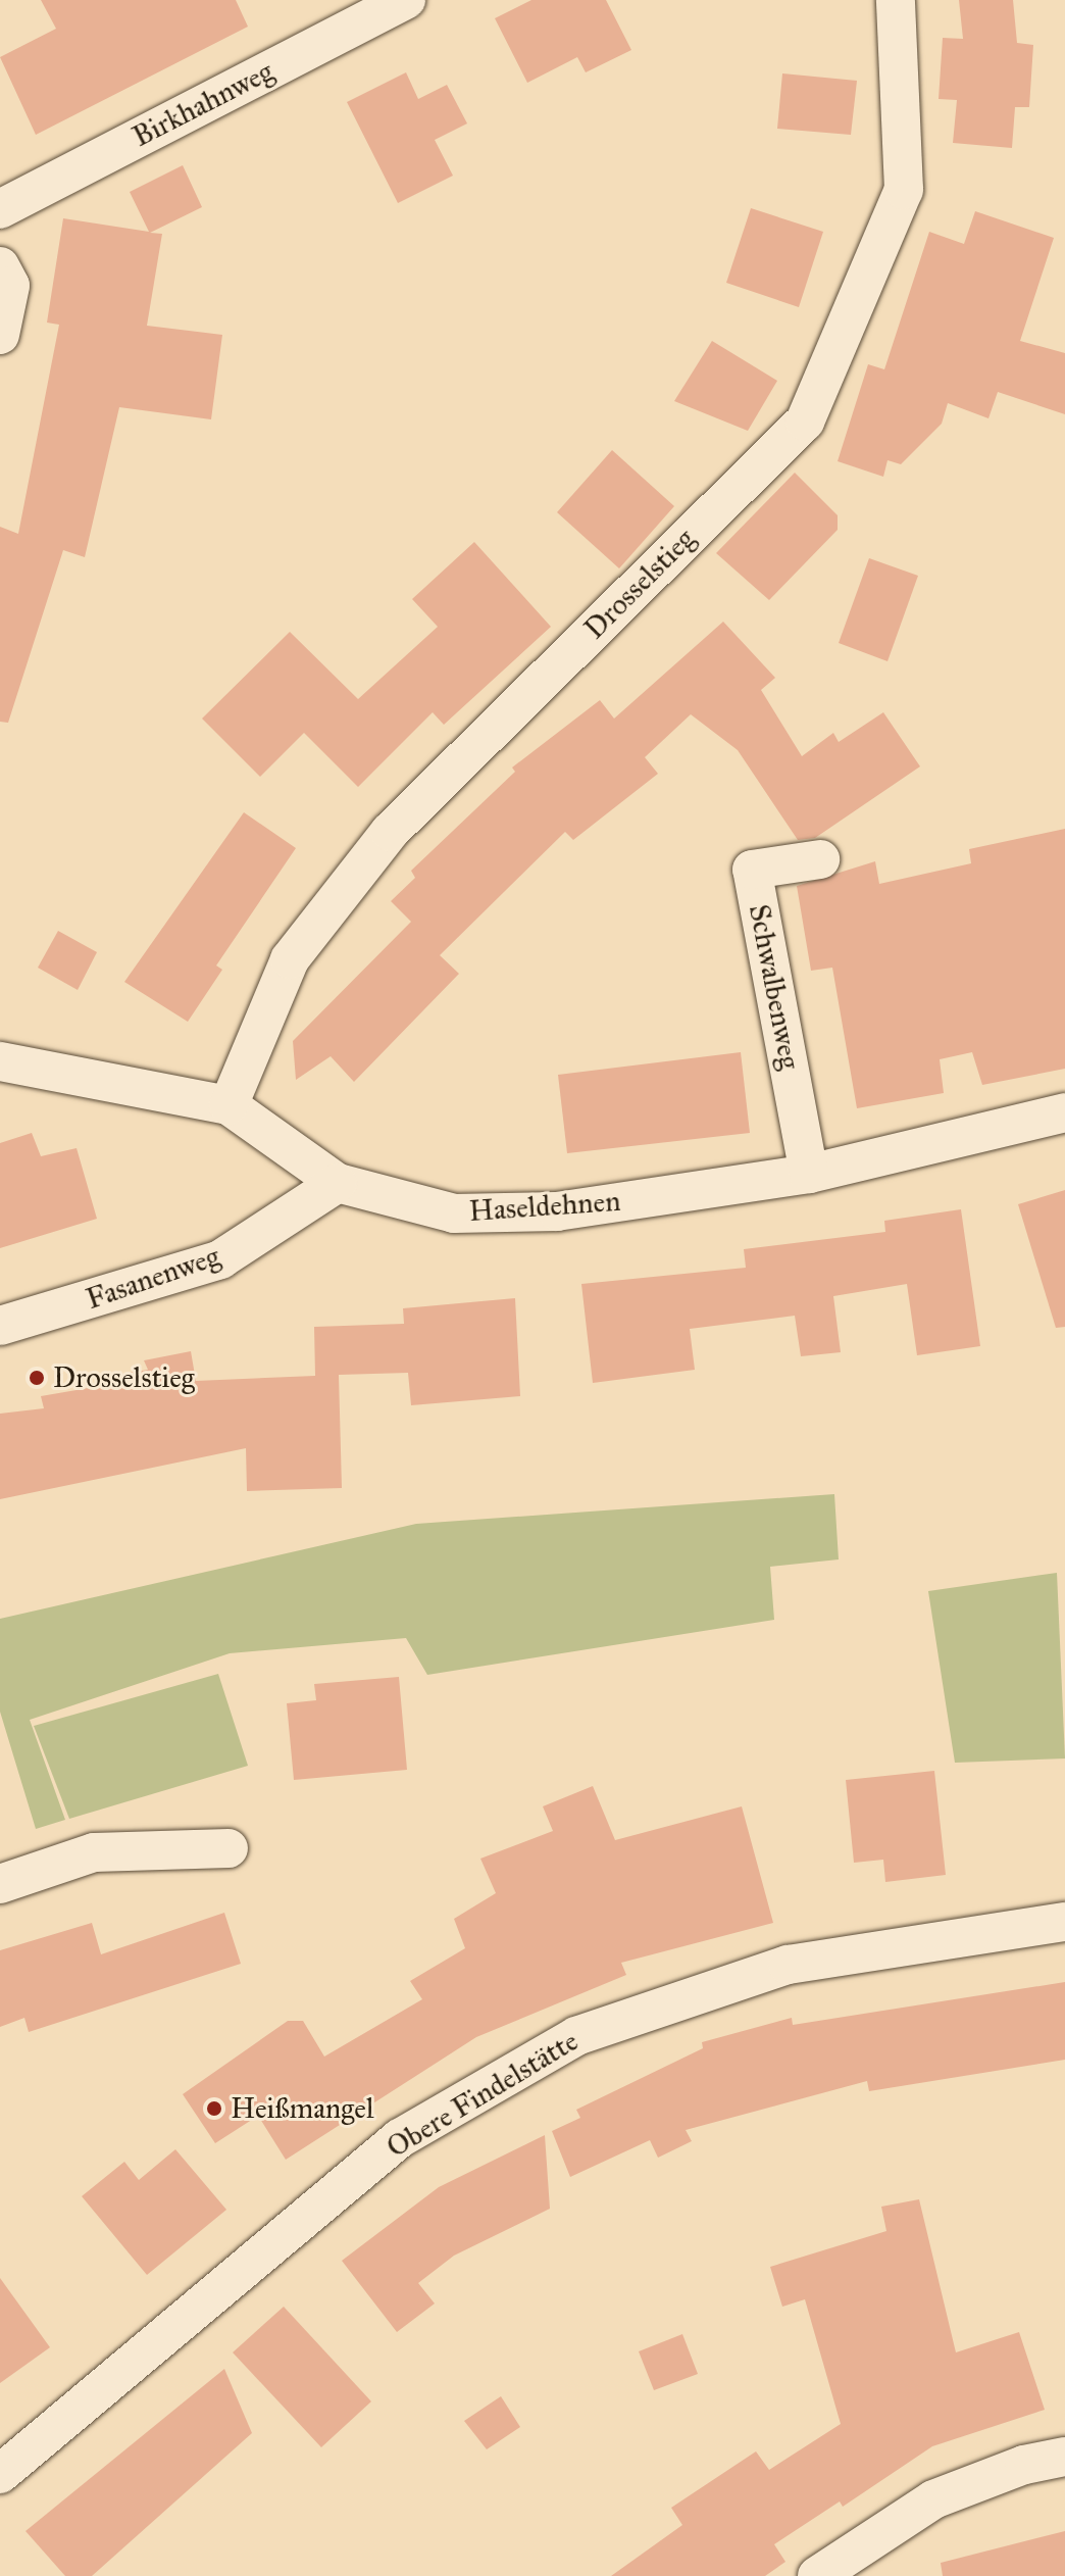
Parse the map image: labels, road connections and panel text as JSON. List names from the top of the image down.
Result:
{
  "streets": {
    "street": [
      "Birkhahnweg",
      "Drosselstieg",
      "Schwalbenweg",
      "Haseldehnen",
      "Fasanenweg",
      "Obere Findelstätte"
    ]
  },
  "crossings": [
    ["Drosselstieg", "Haseldehnen"],
    ["Schwalbenweg", "Haseldehnen"],
    ["Haseldehnen", "Fasanenweg"]
  ],
  "places": ["Drosselstieg", "Heißmangel"]
}
